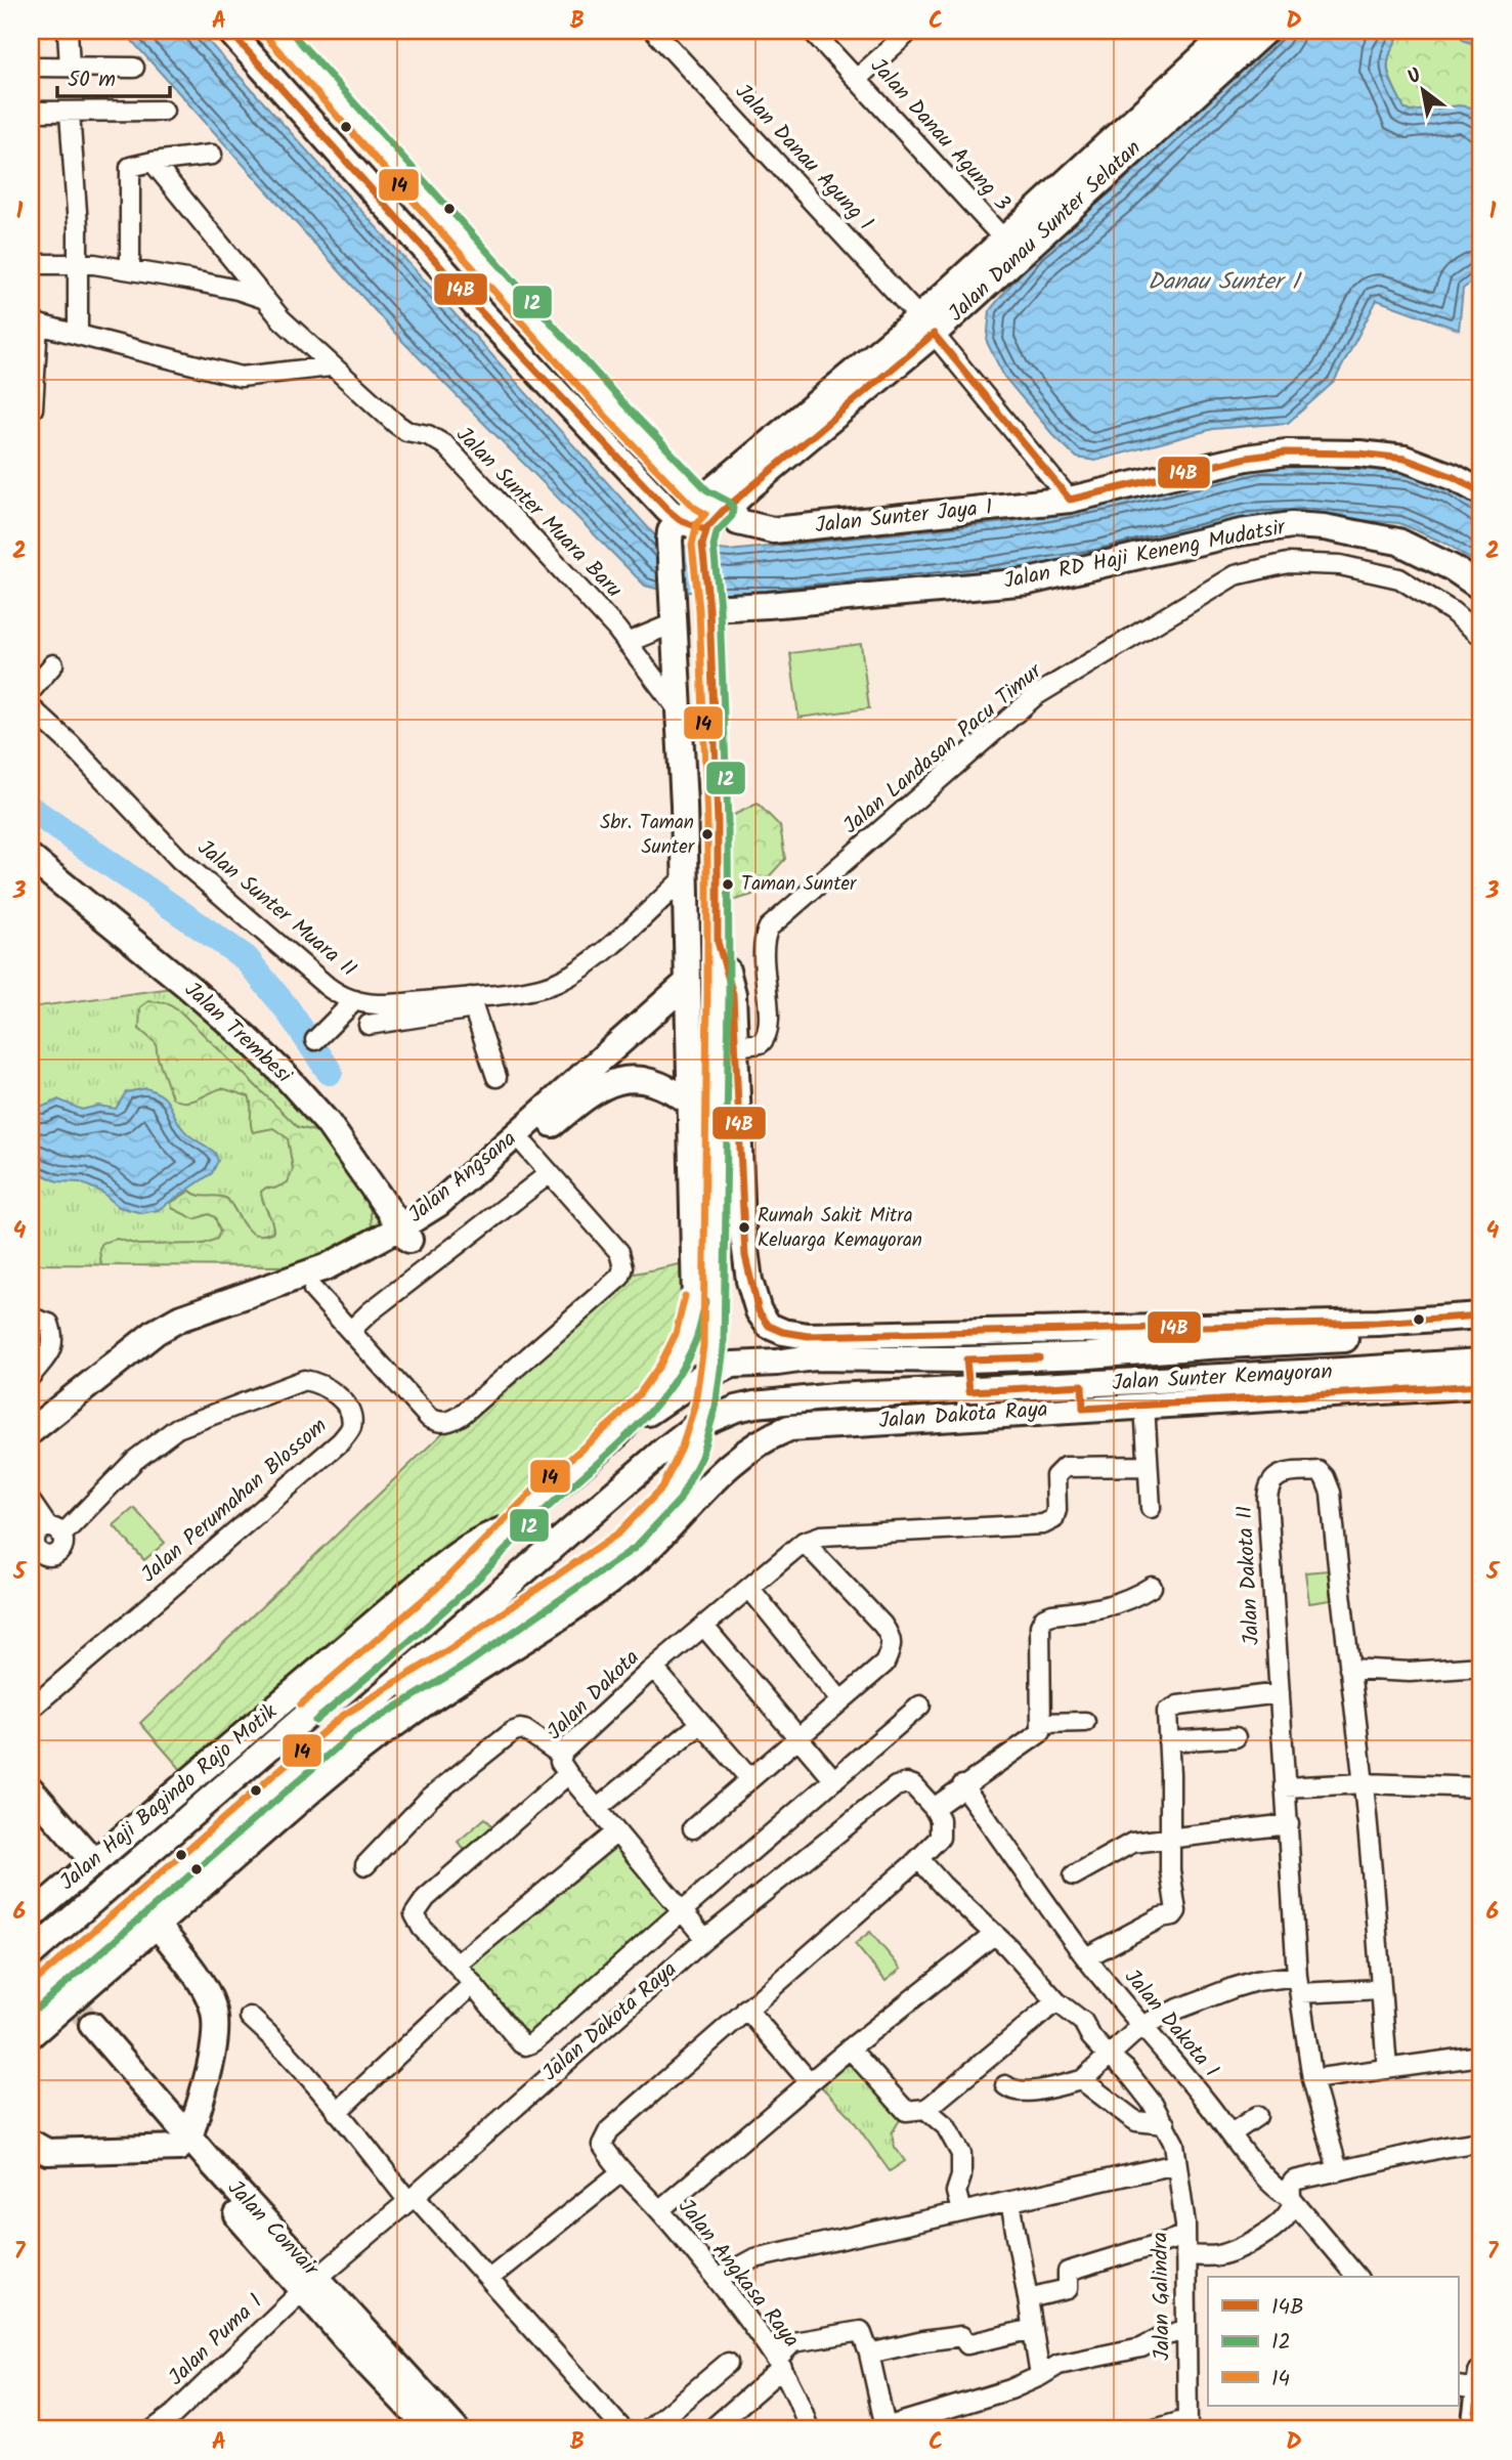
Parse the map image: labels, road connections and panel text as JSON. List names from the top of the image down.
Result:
{
  "streets": {
    "main road": [
      "Jalan Danau Sunter Selatan",
      "Jalan Sunter Jaya 1",
      "Jalan RD Haji Keneng Mudatsir",
      "Jalan Trembesi",
      "Jalan Angsana",
      "Jalan Sunter Kemayoran",
      "Jalan Dakota Raya",
      "Jalan Haji Bagindo Rajo Motik",
      "Jalan Convair"
    ],
    "street": [
      "Jalan Danau Agung 3",
      "Jalan Danau Agung 1",
      "Jalan Sunter Muara Baru",
      "Jalan Landasan Pacu Timur",
      "Jalan Sunter Muara II",
      "Jalan Perumahan Blossom",
      "Jalan Dakota II",
      "Jalan Dakota",
      "Jalan Dakota I",
      "Jalan Angkasa Raya",
      "Jalan Galindra",
      "Jalan Puma 1"
    ]
  },
  "crossings": [
    ["Jalan Danau Agung 3", "Jalan Danau Sunter Selatan"],
    ["Jalan Danau Agung 1", "Jalan Danau Sunter Selatan"],
    ["Jalan Danau Sunter Selatan", "Jalan Sunter Jaya 1"],
    ["Jalan Sunter Muara Baru", "Jalan Haji Bagindo Rajo Motik"],
    ["Jalan Sunter Muara II", "Jalan Haji Bagindo Rajo Motik"],
    ["Jalan Trembesi", "Jalan Angsana"],
    ["Jalan Angsana", "Jalan Haji Bagindo Rajo Motik"],
    ["Jalan Sunter Kemayoran", "Jalan Dakota Raya"],
    ["Jalan Sunter Kemayoran", "Jalan Haji Bagindo Rajo Motik"],
    ["Jalan Dakota Raya", "Jalan Dakota"],
    ["Jalan Dakota Raya", "Jalan Convair"],
    ["Jalan Dakota Raya", "Jalan Puma 1"],
    ["Jalan Convair", "Jalan Puma 1"]
  ],
  "water": ["Danau Sunter 1"],
  "places": ["Sbr. Taman Sunter", "Taman Sunter", "Rumah Sakit Mitra Keluarga Kemayoran"],
  "lines": ["transit line 14B", "transit line 12", "transit line 14"],
  "legend": ["14B", "12", "14"],
  "scale_bar": "50 m",
  "north": "top left",
  "grid": {
    "columns": [
      "A",
      "B",
      "C",
      "D"
    ],
    "rows": [
      "1",
      "2",
      "3",
      "4",
      "5",
      "6",
      "7"
    ]
  }
}
